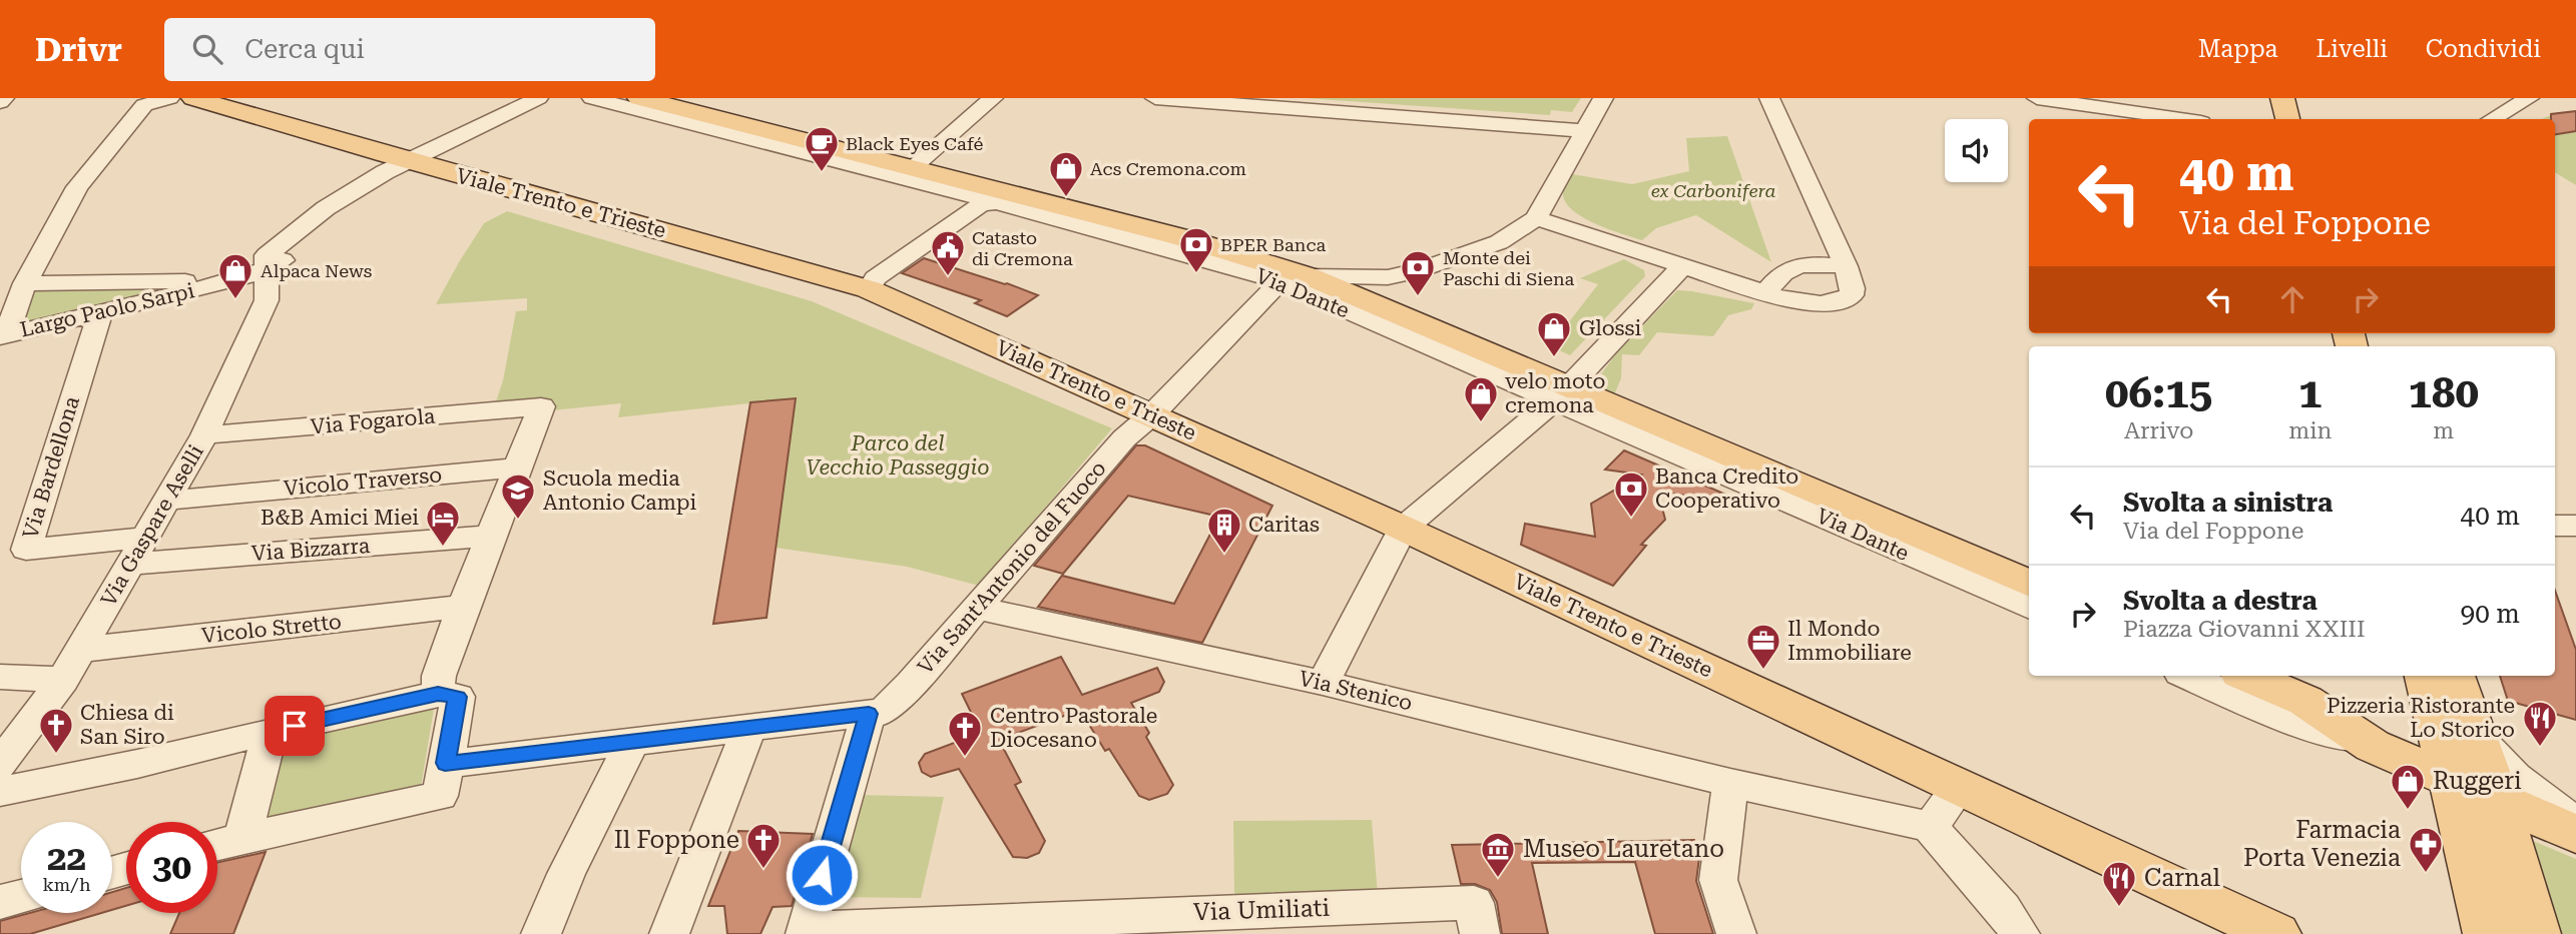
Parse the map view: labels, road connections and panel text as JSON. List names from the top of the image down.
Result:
{
  "streets": {
    "main road": ["Viale Trento e Trieste", "Via Dante"],
    "street": [
      "Largo Paolo Sarpi",
      "Via Fogarola",
      "Via Bardellona",
      "Vicolo Traverso",
      "Via Gaspare Aselli",
      "Via Bizzarra",
      "Via Sant'Antonio del Fuoco",
      "Vicolo Stretto",
      "Via Stenico",
      "Via Umiliati"
    ]
  },
  "crossings": [
    ["Viale Trento e Trieste", "Via Sant'Antonio del Fuoco"],
    ["Via Dante", "Via Sant'Antonio del Fuoco"],
    ["Largo Paolo Sarpi", "Via Bardellona"],
    ["Largo Paolo Sarpi", "Via Gaspare Aselli"],
    ["Via Fogarola", "Vicolo Traverso"],
    ["Via Fogarola", "Via Gaspare Aselli"],
    ["Via Bardellona", "Via Gaspare Aselli"],
    ["Via Bardellona", "Via Bizzarra"],
    ["Vicolo Traverso", "Via Gaspare Aselli"],
    ["Via Gaspare Aselli", "Via Bizzarra"],
    ["Via Gaspare Aselli", "Vicolo Stretto"],
    ["Via Sant'Antonio del Fuoco", "Via Stenico"]
  ],
  "parks": ["ex Carbonifera", "Parco del Vecchio Passeggio"],
  "places": {
    "cafe": ["Black Eyes Café"],
    "shop": [
      "Acs Cremona.com",
      "Alpaca News",
      "Glossi",
      "velo moto cremona",
      "Ruggeri"
    ],
    "bank": ["BPER Banca", "Monte dei Paschi di Siena", "Banca Credito Cooperativo"],
    "public building": ["Catasto di Cremona"],
    "school or university": ["Scuola media Antonio Campi"],
    "hotel": ["B&B Amici Miei"],
    "building": ["Caritas"],
    "office": ["Il Mondo Immobiliare"],
    "restaurant": ["Pizzeria Ristorante Lo Storico", "Carnal"],
    "church": ["Chiesa di San Siro", "Centro Pastorale Diocesano", "Il Foppone"],
    "pharmacy": ["Farmacia Porta Venezia"],
    "museum": ["Museo Lauretano"]
  },
  "page": {
    "header": "Drivr",
    "search": "Cerca qui",
    "nav": ["Mappa", "Livelli", "Condividi"],
    "turn": ["40 m", "Via del Foppone"],
    "eta": [
      "06:15",
      "Arrivo",
      "1",
      "min",
      "180",
      "m"
    ],
    "list": [
      {
        "name": "Svolta a sinistra",
        "note": "Via del Foppone",
        "value": "40 m"
      },
      {
        "name": "Svolta a destra",
        "note": "Piazza Giovanni XXIII",
        "value": "90 m"
      }
    ],
    "speed": "22 km/h",
    "limit": "30"
  }
}
